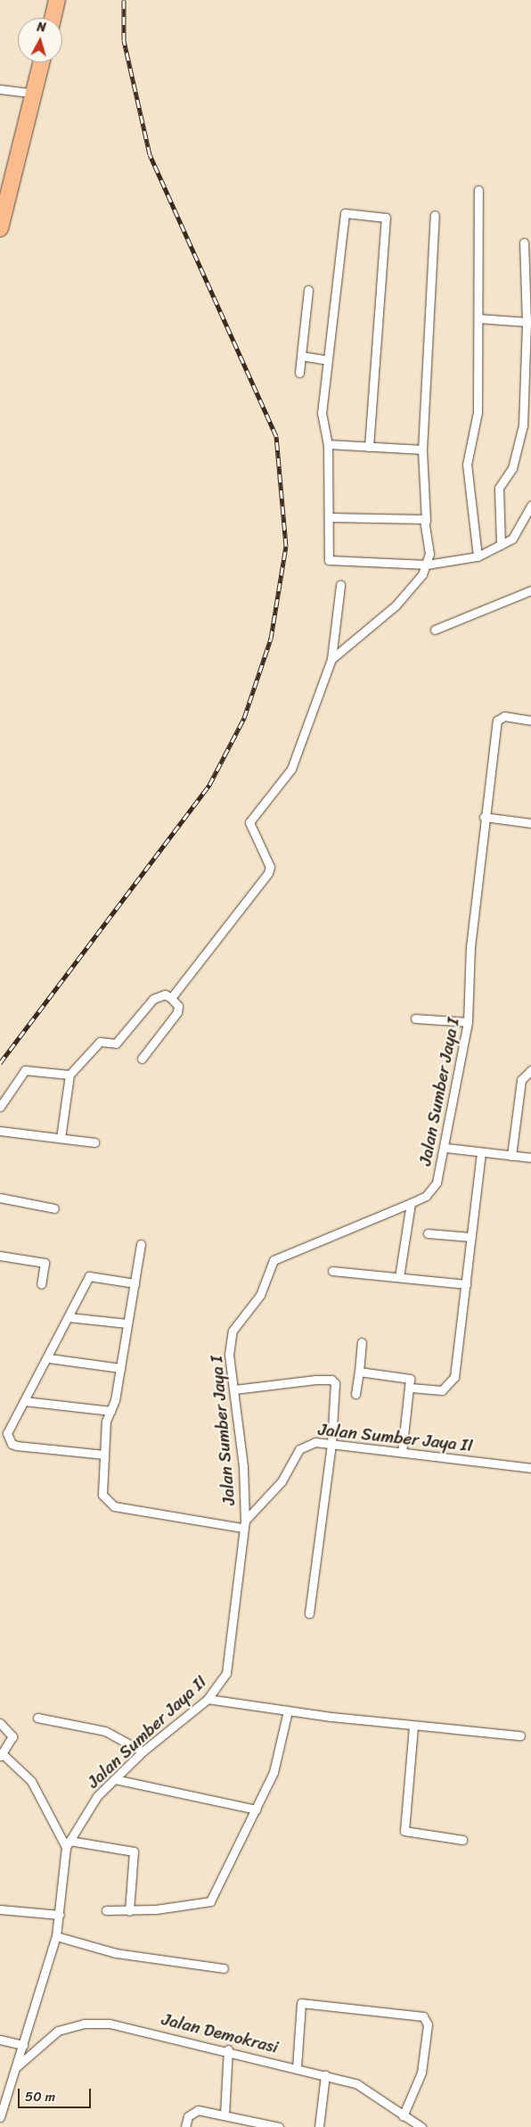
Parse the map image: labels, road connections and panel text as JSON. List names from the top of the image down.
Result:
{
  "streets": {
    "street": ["Jalan Sumber Jaya I", "Jalan Sumber Jaya II", "Jalan Demokrasi"]
  },
  "crossings": [
    ["Jalan Sumber Jaya I", "Jalan Sumber Jaya II"],
    ["Jalan Sumber Jaya II", "Jalan Demokrasi"]
  ],
  "scale_bar": "50 m",
  "north": "top"
}
